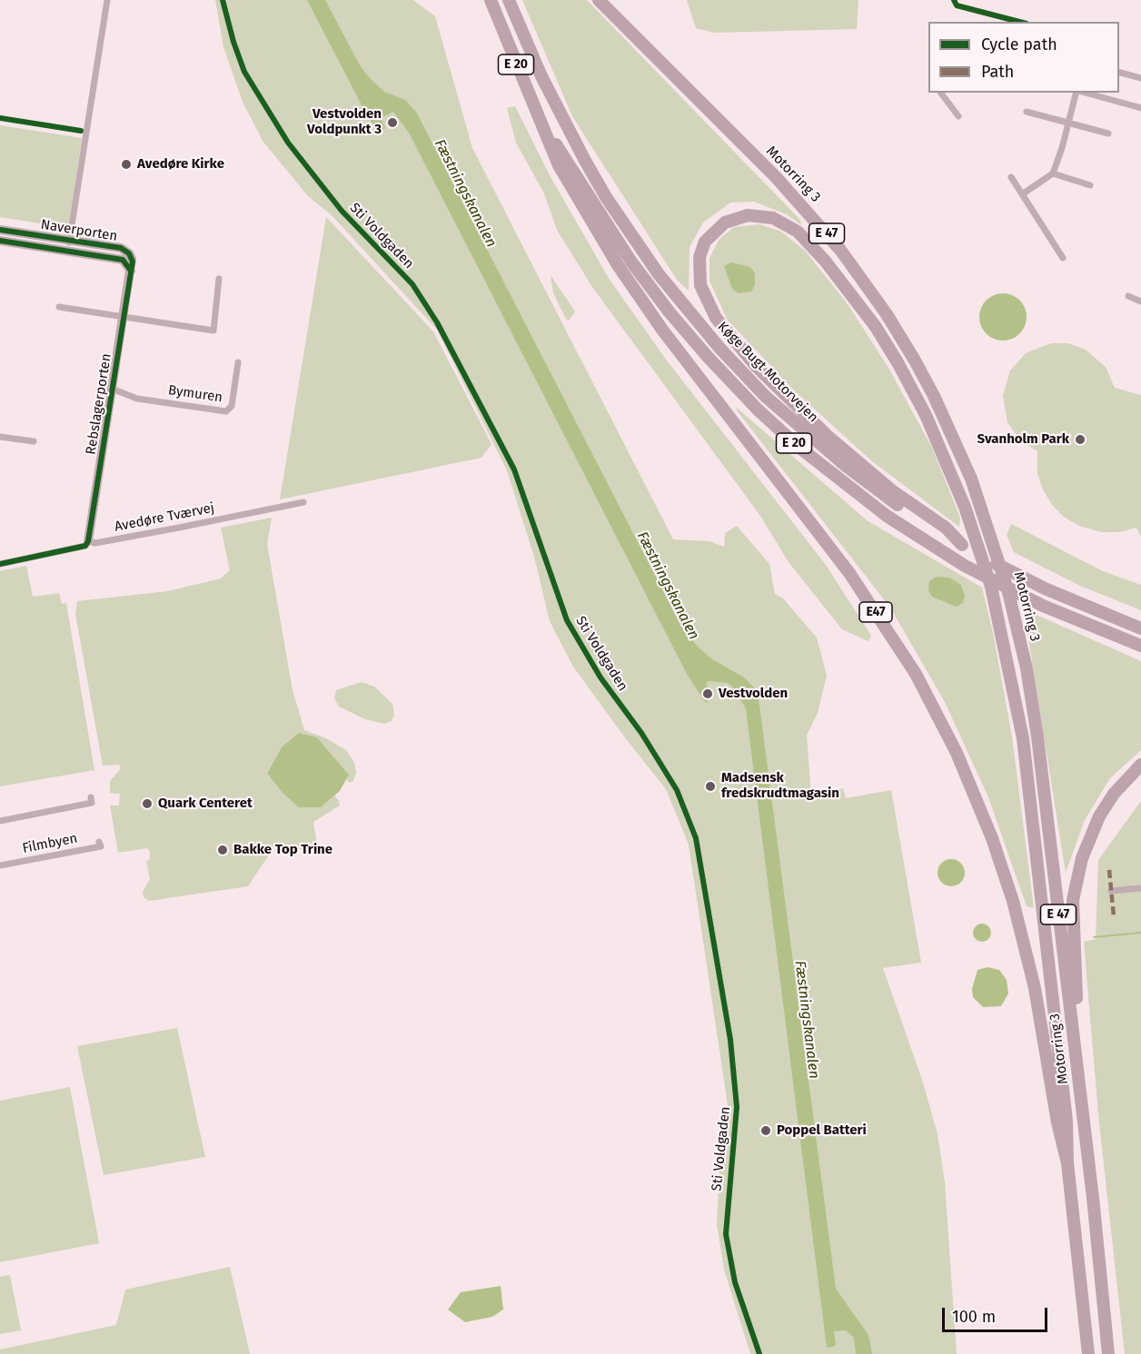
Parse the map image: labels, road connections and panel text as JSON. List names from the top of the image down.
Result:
{
  "streets": {
    "highway": [
      "E 20",
      "Motorring 3",
      "E 47",
      "Køge Bugt Motorvejen",
      "E47"
    ],
    "street": [
      "Naverporten",
      "Bymuren",
      "Rebslagerporten",
      "Avedøre Tværvej",
      "Filmbyen"
    ],
    "cycle path": ["Sti Voldgaden"]
  },
  "crossings": [
    ["E 20", "Motorring 3"],
    ["Motorring 3", "E 47"],
    ["Naverporten", "Rebslagerporten"],
    ["E 47", "Køge Bugt Motorvejen"],
    ["Bymuren", "Rebslagerporten"],
    ["Rebslagerporten", "Avedøre Tværvej"]
  ],
  "water": ["Fæstningskanalen"],
  "places": [
    "Vestvolden Voldpunkt 3",
    "Avedøre Kirke",
    "Svanholm Park",
    "Vestvolden",
    "Madsensk fredskrudtmagasin",
    "Quark Centeret",
    "Bakke Top Trine",
    "Poppel Batteri"
  ],
  "legend": ["Cycle path", "Path"],
  "scale_bar": "100 m"
}
